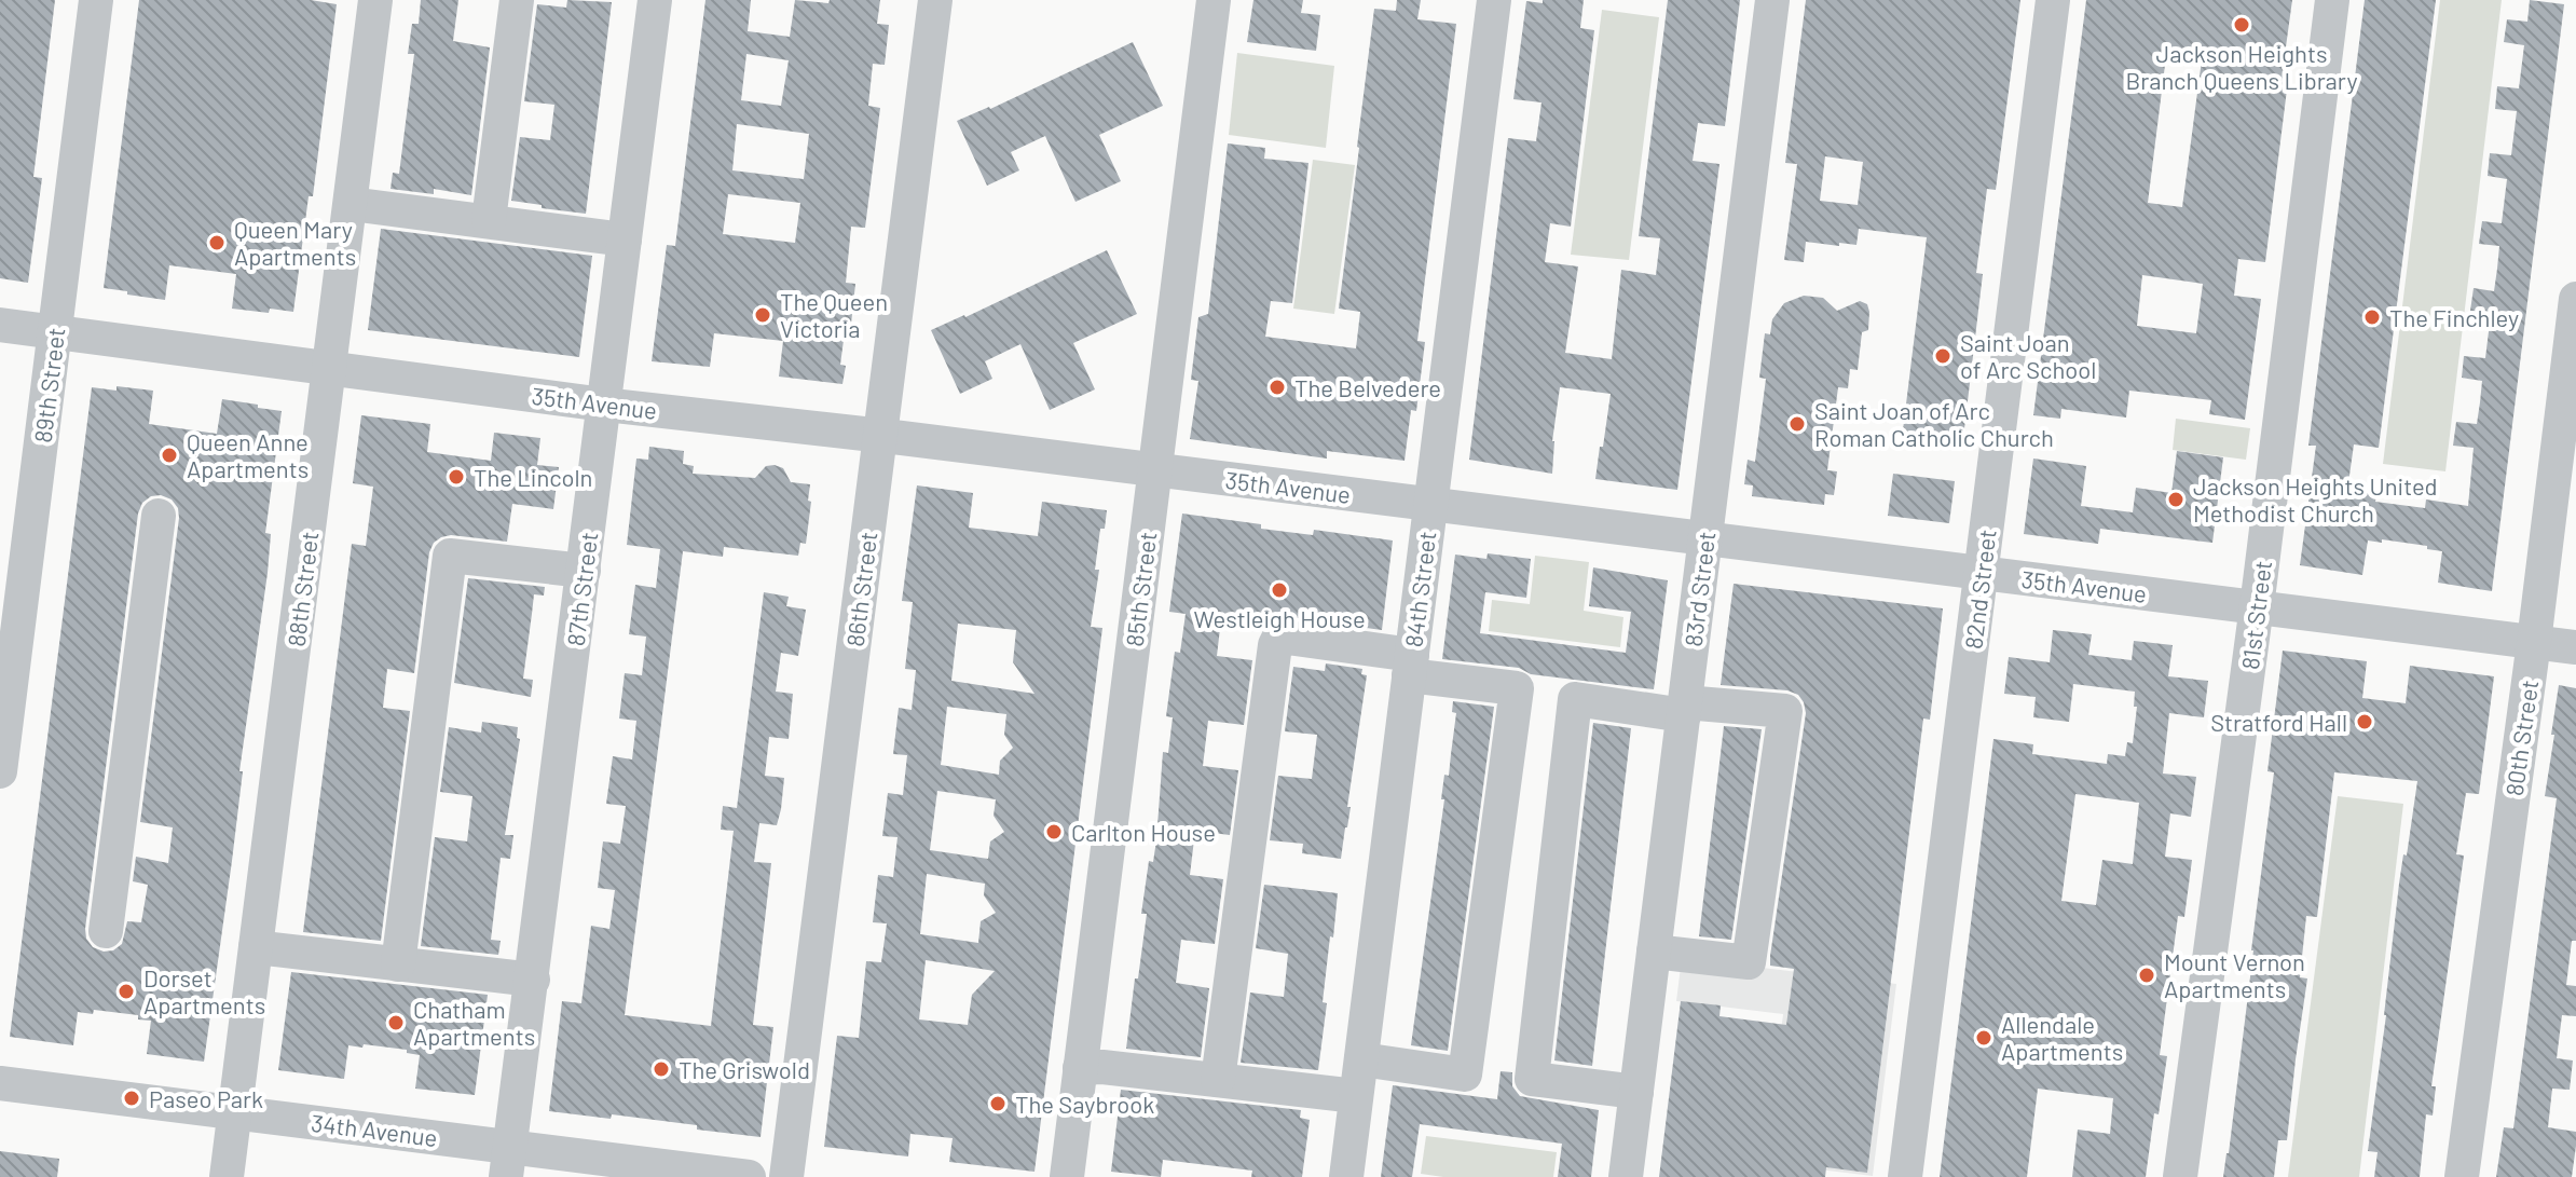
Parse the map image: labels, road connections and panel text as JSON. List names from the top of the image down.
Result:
{
  "streets": {
    "street": [
      "89th Street",
      "35th Avenue",
      "88th Street",
      "87th Street",
      "86th Street",
      "85th Street",
      "84th Street",
      "83rd Street",
      "82nd Street",
      "81st Street",
      "80th Street",
      "34th Avenue"
    ]
  },
  "crossings": [
    ["89th Street", "35th Avenue"],
    ["35th Avenue", "88th Street"],
    ["35th Avenue", "87th Street"],
    ["35th Avenue", "86th Street"],
    ["35th Avenue", "85th Street"],
    ["35th Avenue", "84th Street"],
    ["35th Avenue", "83rd Street"],
    ["35th Avenue", "82nd Street"],
    ["35th Avenue", "81st Street"],
    ["35th Avenue", "80th Street"],
    ["88th Street", "34th Avenue"],
    ["87th Street", "34th Avenue"]
  ],
  "places": [
    "Jackson Heights Branch Queens Library",
    "Queen Mary Apartments",
    "The Queen Victoria",
    "The Finchley",
    "Saint Joan of Arc School",
    "The Belvedere",
    "Saint Joan of Arc Roman Catholic Church",
    "Queen Anne Apartments",
    "The Lincoln",
    "Jackson Heights United Methodist Church",
    "Westleigh House",
    "Stratford Hall",
    "Carlton House",
    "Mount Vernon Apartments",
    "Dorset Apartments",
    "Chatham Apartments",
    "Allendale Apartments",
    "The Griswold",
    "Paseo Park",
    "The Saybrook"
  ]
}
